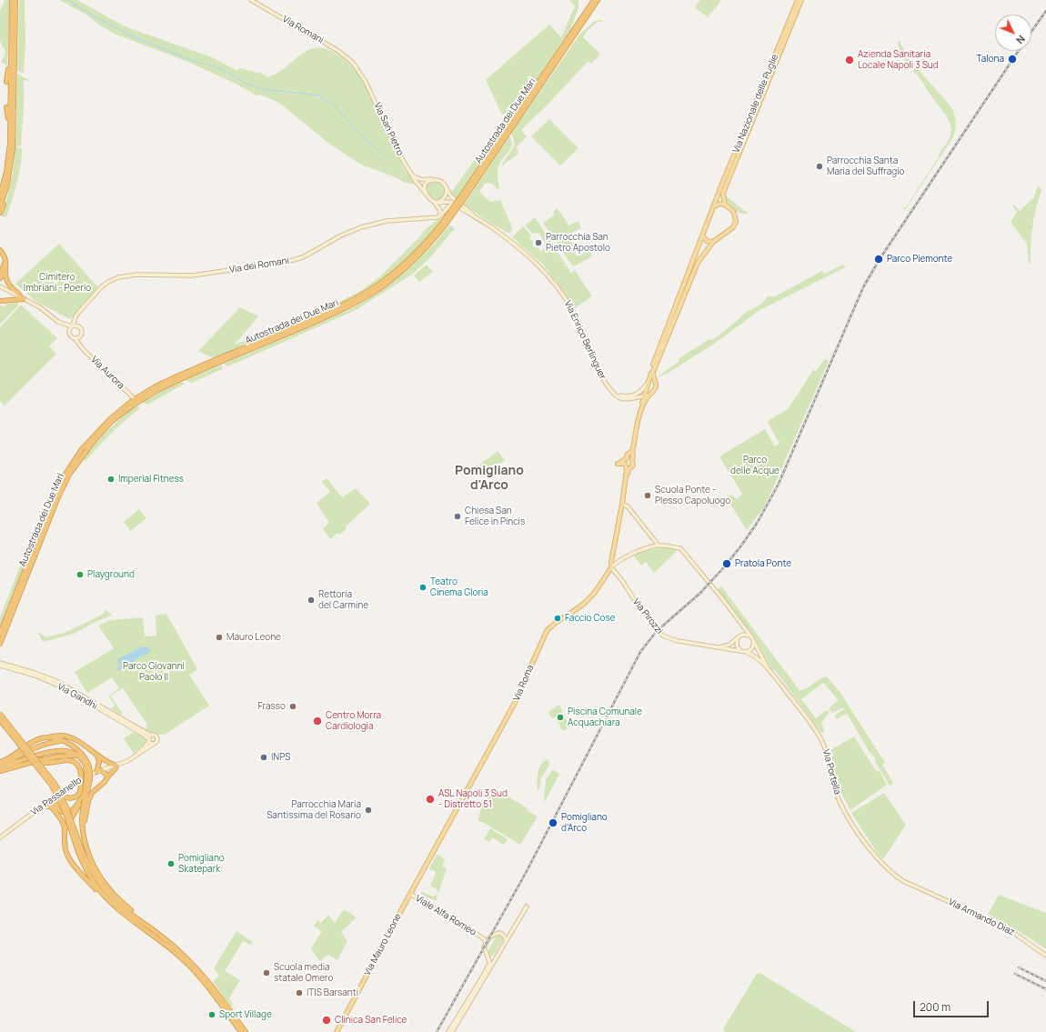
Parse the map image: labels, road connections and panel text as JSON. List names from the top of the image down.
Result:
{
  "streets": {
    "highway": ["Autostrada dei Due Mari"],
    "main road": [
      "Via Romani",
      "Via Nazionale delle Puglie",
      "Via San Pietro",
      "Via dei Romani",
      "Via Enrico Berlinguer",
      "Via Aurora",
      "Via Pirozzi",
      "Via Roma",
      "Via Gandhi",
      "Via Portella",
      "Via Passariello",
      "Viale Alfa Romeo",
      "Via Armando Diaz",
      "Via Mauro Leone"
    ]
  },
  "crossings": [
    ["Via Romani", "Via San Pietro"],
    ["Via San Pietro", "Via Enrico Berlinguer"],
    ["Via Pirozzi", "Via Roma"],
    ["Via Pirozzi", "Via Portella"],
    ["Via Roma", "Viale Alfa Romeo"],
    ["Via Roma", "Via Mauro Leone"],
    ["Via Gandhi", "Via Passariello"],
    ["Via Portella", "Via Armando Diaz"],
    ["Viale Alfa Romeo", "Via Mauro Leone"]
  ],
  "districts": ["Pomigliano d'Arco"],
  "parks": ["Cimitero Imbriani - Poerio", "Parco delle Acque", "Parco Giovanni Paolo II"],
  "places": [
    "Talona",
    "Azienda Sanitaria Locale Napoli 3 Sud",
    "Parrocchia Santa Maria del Suffragio",
    "Parrocchia San Pietro Apostolo",
    "Parco Piemonte",
    "Imperial Fitness",
    "Scuola Ponte - Plesso Capoluogo",
    "Chiesa San Felice in Pincis",
    "Pratola Ponte",
    "Playground",
    "Teatro Cinema Gloria",
    "Rettoria del Carmine",
    "Faccio Cose",
    "Mauro Leone",
    "Frasso",
    "Piscina Comunale Acquachiara",
    "Centro Morra Cardiologia",
    "INPS",
    "ASL Napoli 3 Sud - Distretto 51",
    "Parrocchia Maria Santissima del Rosario",
    "Pomigliano d’Arco",
    "Pomigliano Skatepark",
    "Scuola media statale Omero",
    "ITIS Barsanti",
    "Sport Village",
    "Clinica San Felice"
  ],
  "scale_bar": "200 m",
  "north": "bottom right"
}
